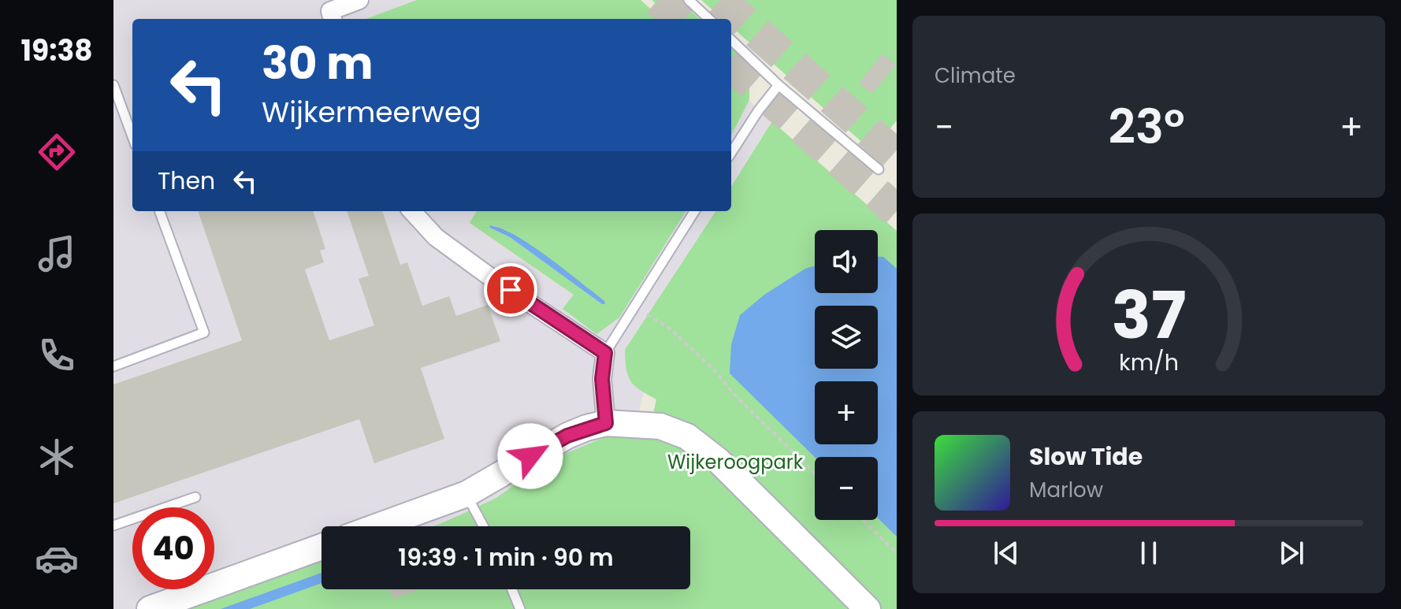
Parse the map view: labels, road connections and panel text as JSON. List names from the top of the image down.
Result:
{
  "parks": ["Wijkeroogpark"],
  "page": {
    "tabs": "19:38",
    "tile": "Climate",
    "turn": ["30 m", "Wijkermeerweg"],
    "heat": ["−", "23°", "+"],
    "then": "Then",
    "map_buttons": ["+", "−"],
    "song": ["Slow Tide", "Marlow"],
    "limit": "40",
    "trip": "19:39 · 1 min · 90 m",
    "gauge": ["37", "km/h"]
  }
}
